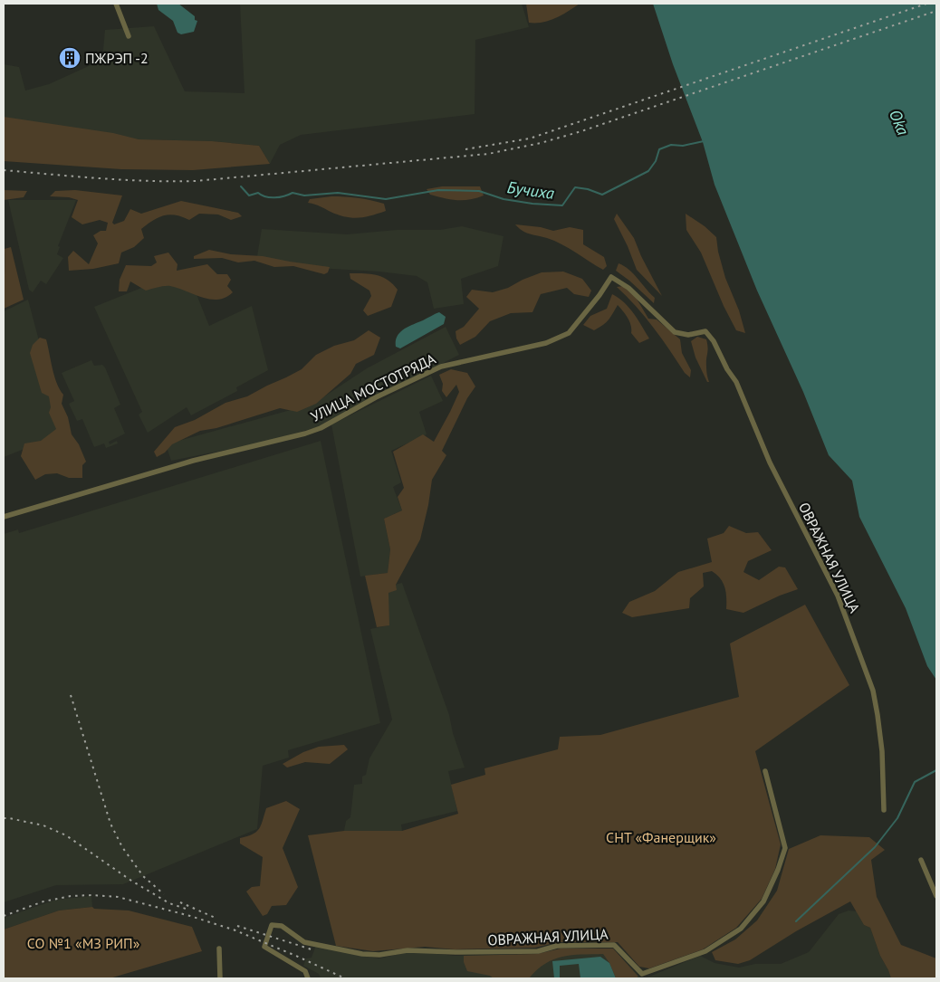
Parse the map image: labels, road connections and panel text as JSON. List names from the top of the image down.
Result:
{
  "streets": {
    "street": ["УЛИЦА МОСТОТРЯДА", "ОВРАЖНАЯ УЛИЦА"]
  },
  "crossings": [
    ["УЛИЦА МОСТОТРЯДА", "ОВРАЖНАЯ УЛИЦА"]
  ],
  "water": ["Oka", "Бучиха"],
  "parks": ["СНТ «Фанерщик»", "СО №1 «МЗ РИП»"],
  "places": {
    "building": ["ПЖРЭП -2"]
  }
}
